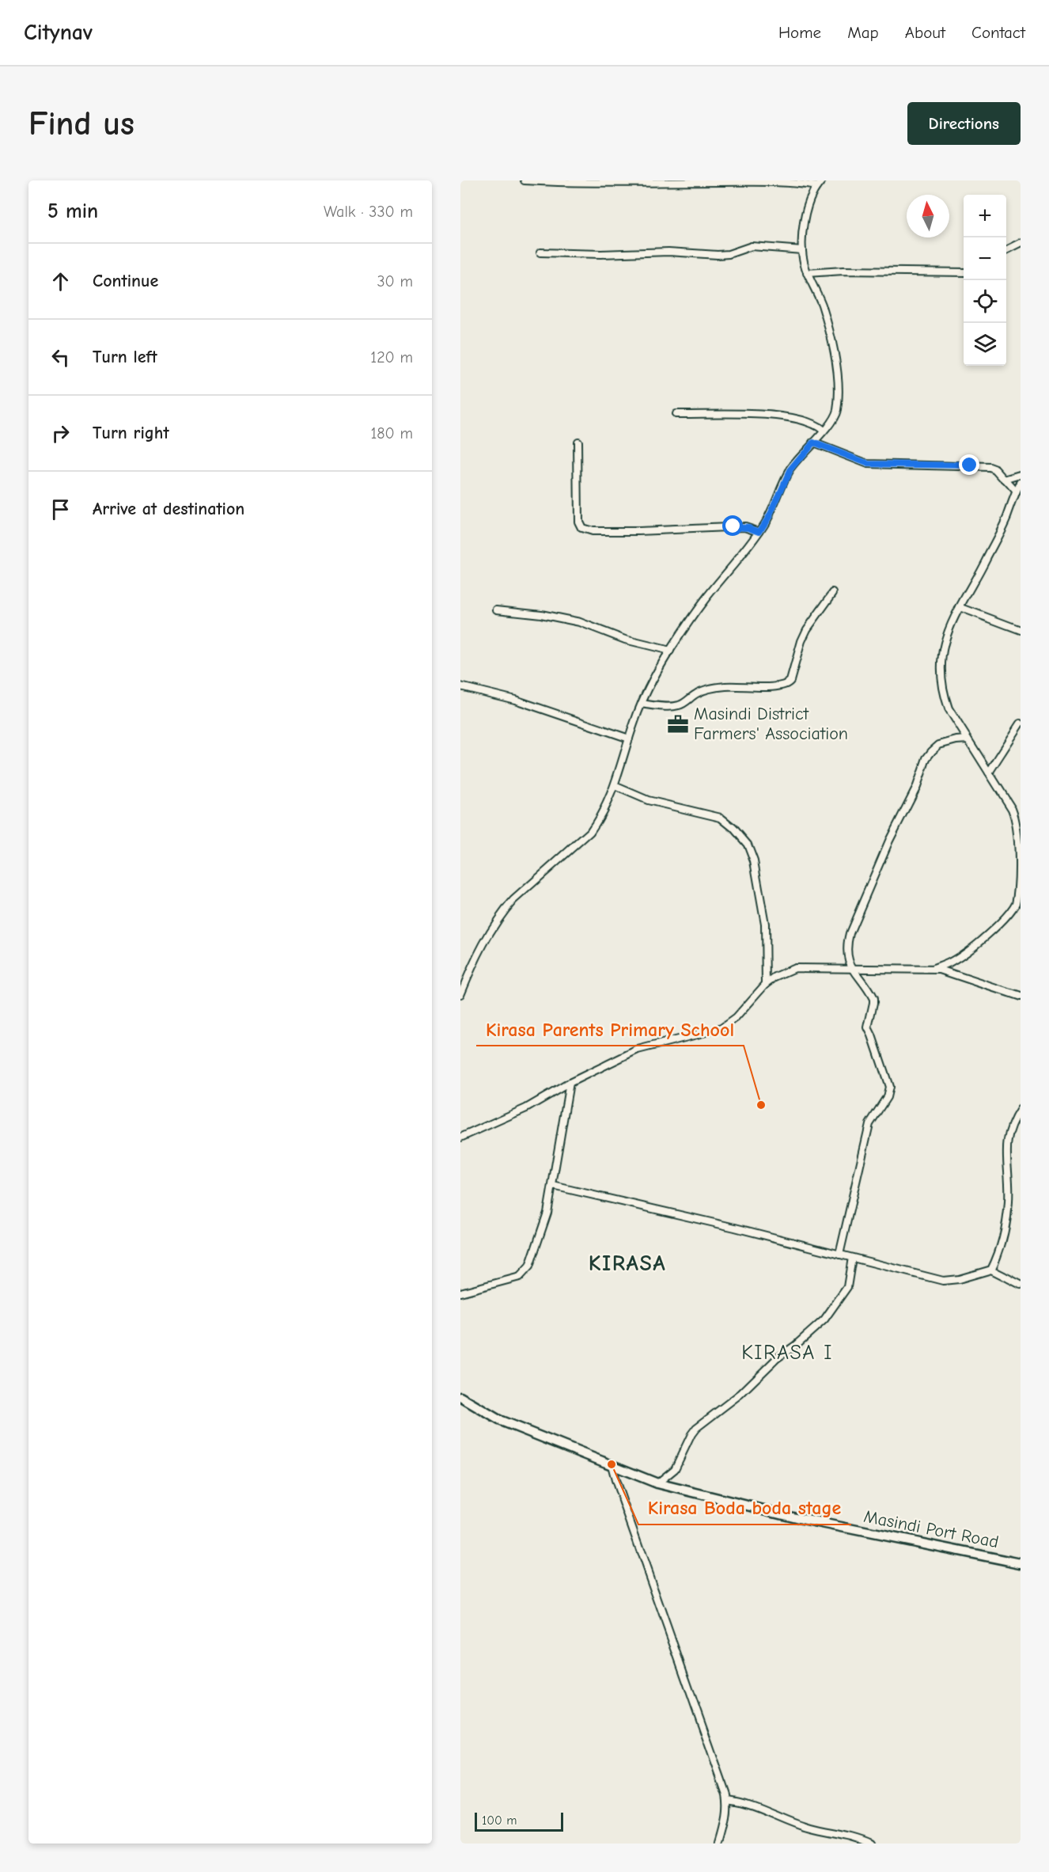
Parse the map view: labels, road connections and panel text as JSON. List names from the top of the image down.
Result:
{
  "streets": {
    "main road": ["Masindi Port Road"]
  },
  "districts": ["KIRASA", "KIRASA I"],
  "places": {
    "office": ["Masindi District Farmers' Association"],
    "other": ["Kirasa Parents Primary School", "Kirasa Boda boda stage"]
  },
  "scale_bar": "100 m",
  "north": "top",
  "page": {
    "header": "Citynav",
    "nav": [
      "Home",
      "Map",
      "About",
      "Contact"
    ],
    "buttons": "Directions",
    "title": "Find us",
    "heading": ["5 min", "Walk · 330 m"],
    "map_buttons": ["+", "−"],
    "list": [
      ["Continue", "30 m"],
      ["Turn left", "120 m"],
      ["Turn right", "180 m"],
      "Arrive at destination"
    ],
    "scale": "100 m"
  }
}
